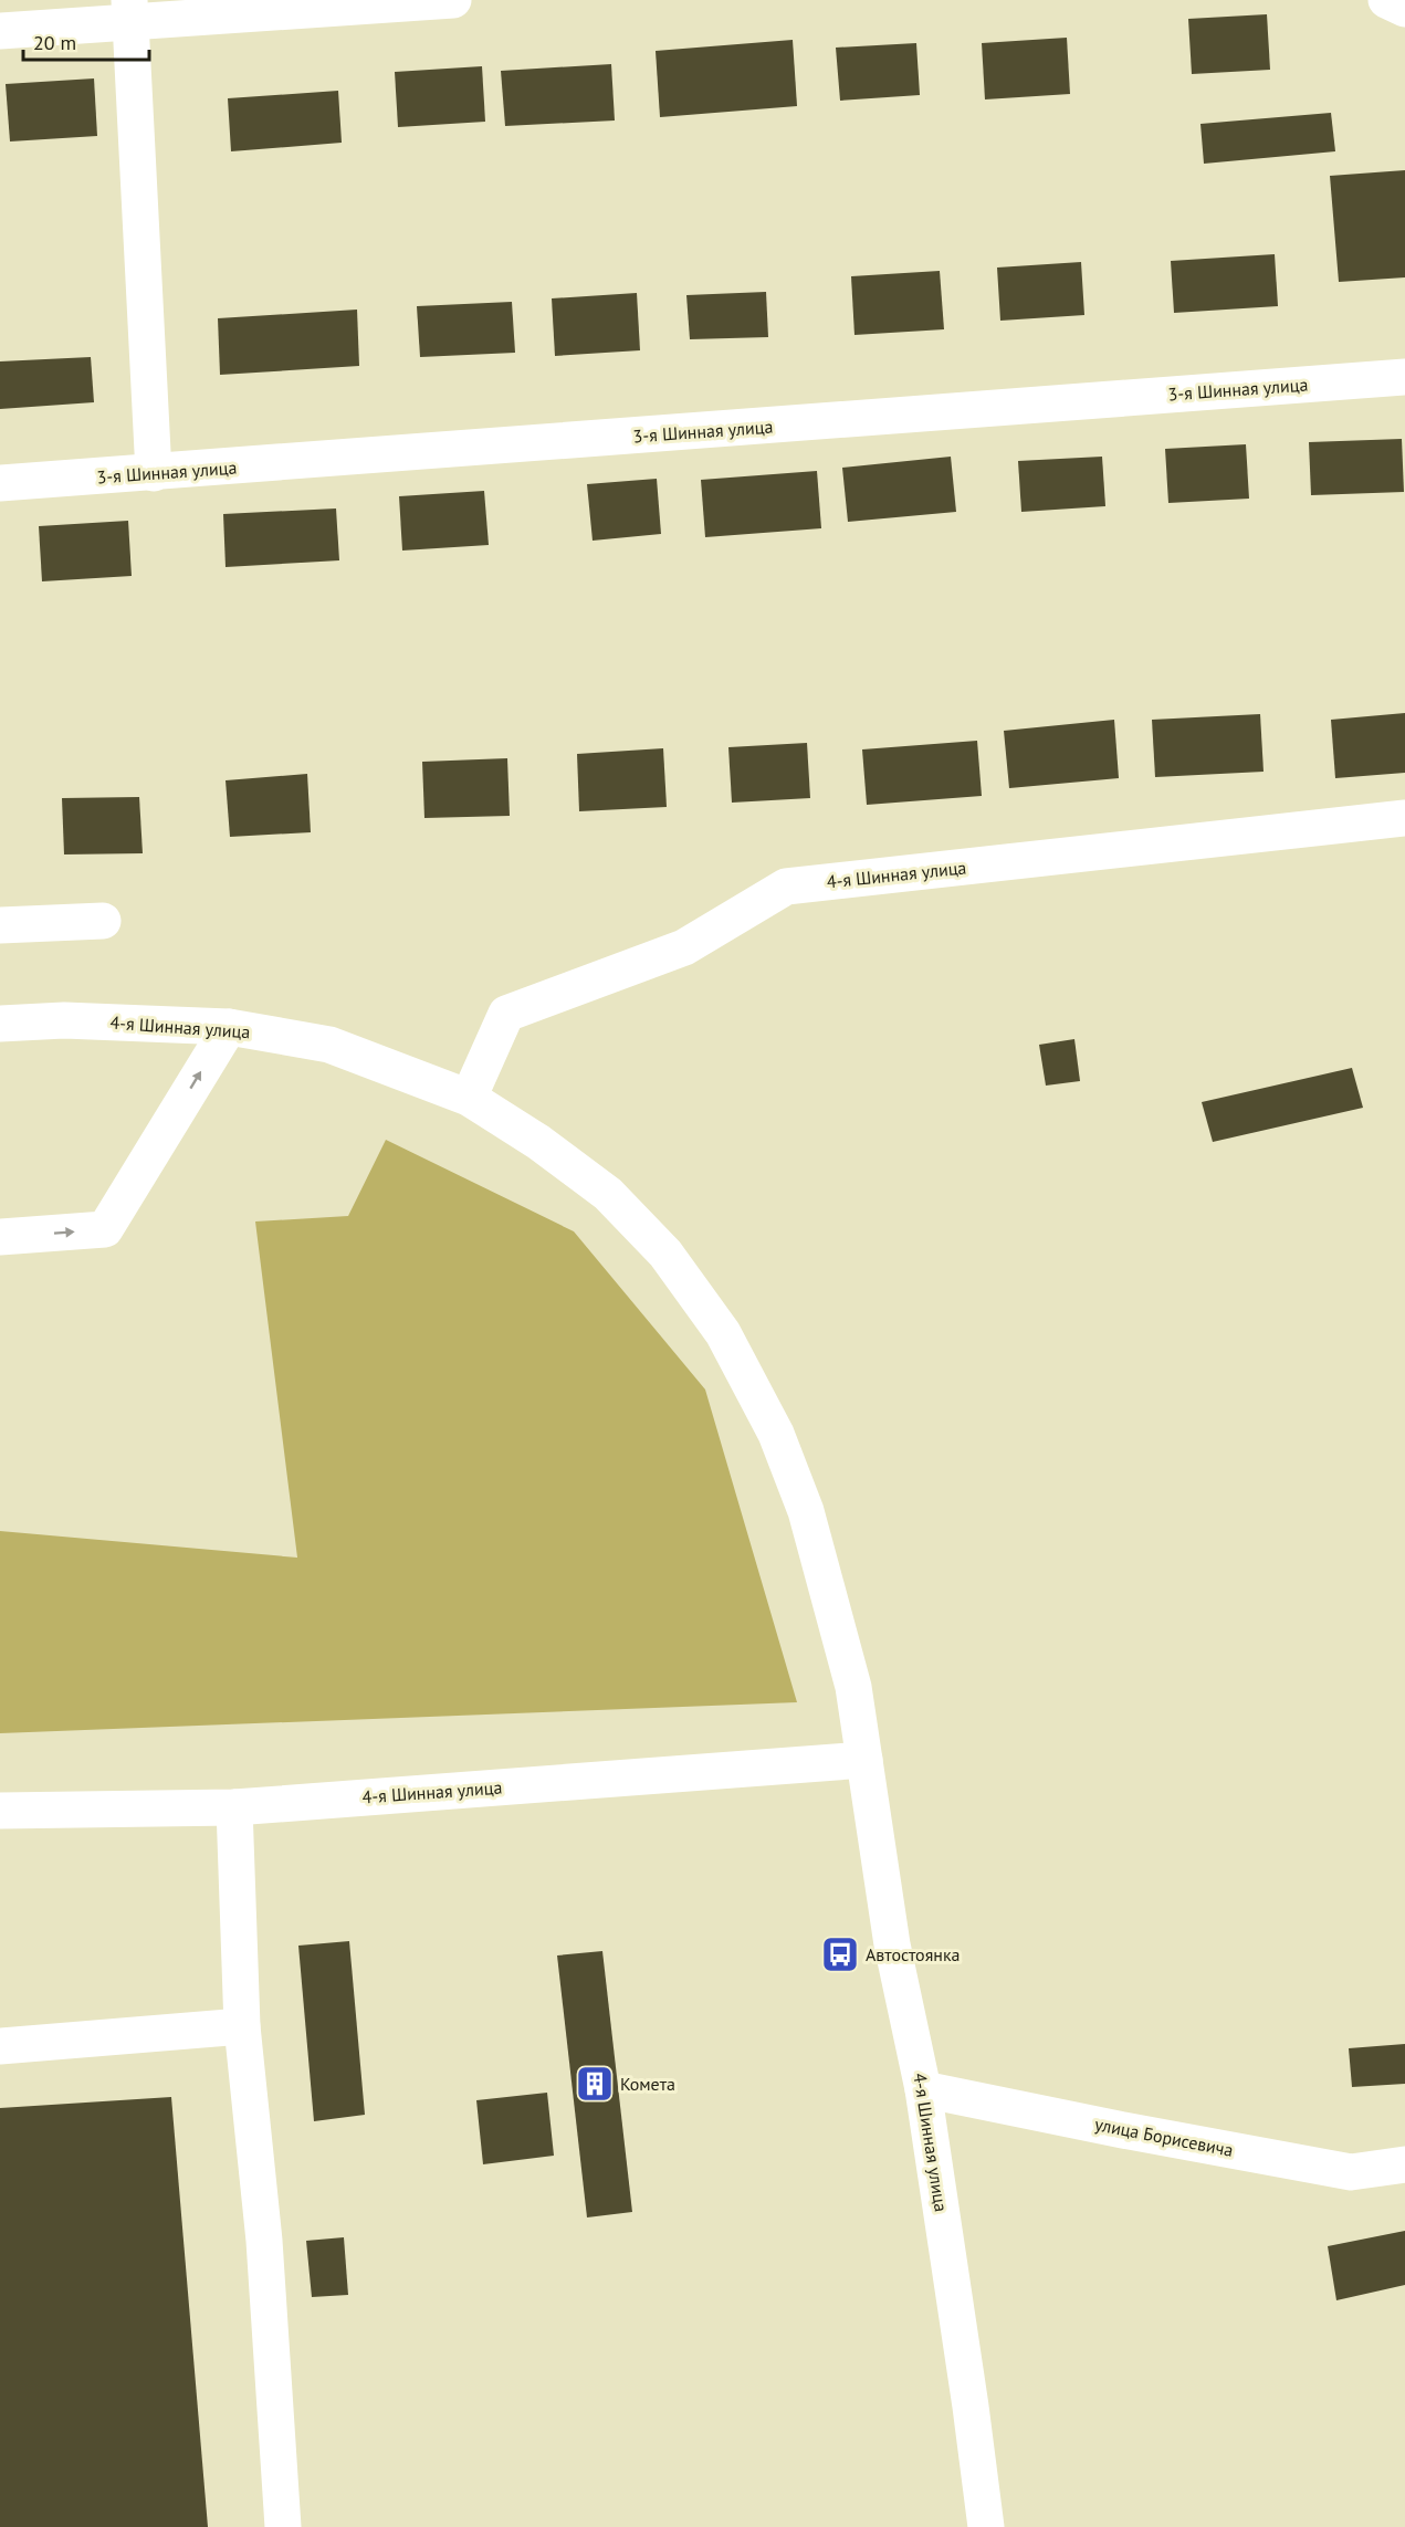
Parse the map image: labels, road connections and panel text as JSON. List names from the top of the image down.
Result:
{
  "streets": {
    "street": ["3-я Шинная улица", "4-я Шинная улица", "улица Борисевича"]
  },
  "crossings": [
    ["4-я Шинная улица", "улица Борисевича"]
  ],
  "places": {
    "bus stop": ["Автостоянка"],
    "building": ["Комета"]
  },
  "scale_bar": "20 m"
}
